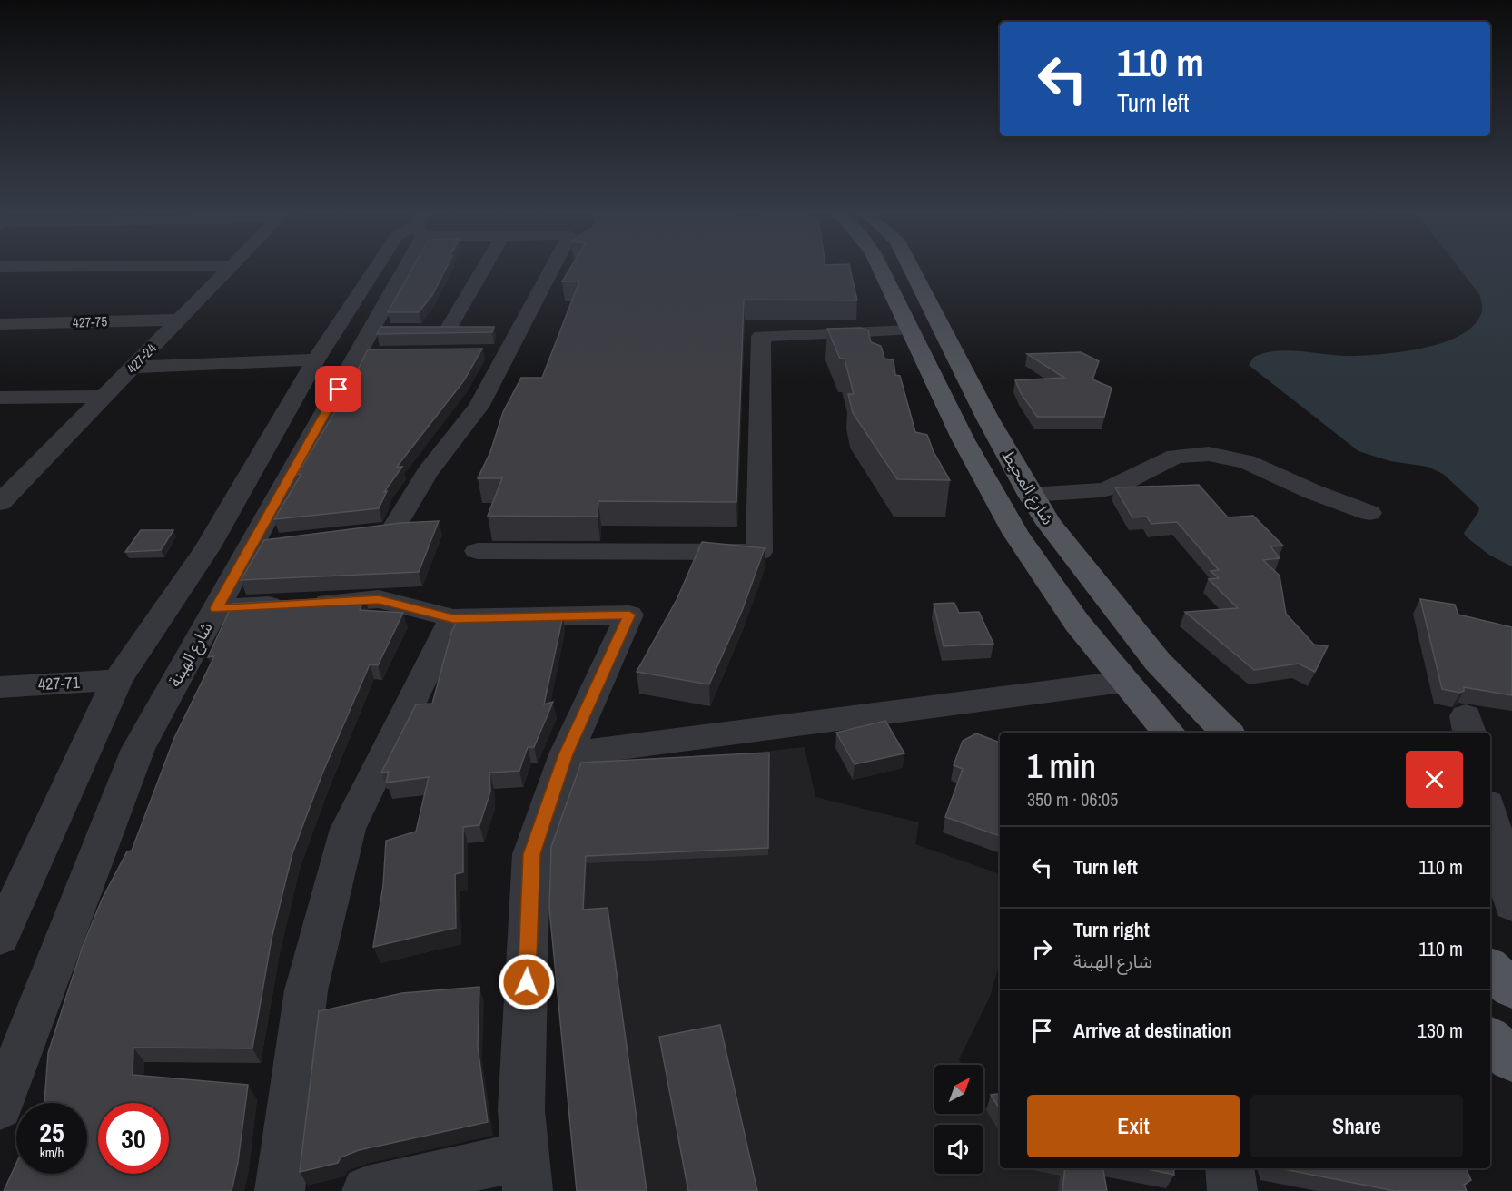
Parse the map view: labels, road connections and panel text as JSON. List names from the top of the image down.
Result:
{
  "streets": {
    "main road": ["شارع المحيط"],
    "street": [
      "427-75",
      "427-24",
      "شارع الهبنة",
      "427-71"
    ]
  },
  "crossings": [
    ["427-75", "427-24"]
  ],
  "north": "top right",
  "page": {
    "turn": ["110 m", "Turn left"],
    "heading": ["1 min", "350 m · 06:05"],
    "list": [
      {
        "name": "Turn left",
        "value": "110 m"
      },
      {
        "name": "Turn right",
        "note": "شارع الهبنة",
        "value": "110 m"
      },
      {
        "name": "Arrive at destination",
        "value": "130 m"
      }
    ],
    "buttons": ["Exit", "Share"],
    "speed": "25 km/h",
    "limit": "30"
  }
}
